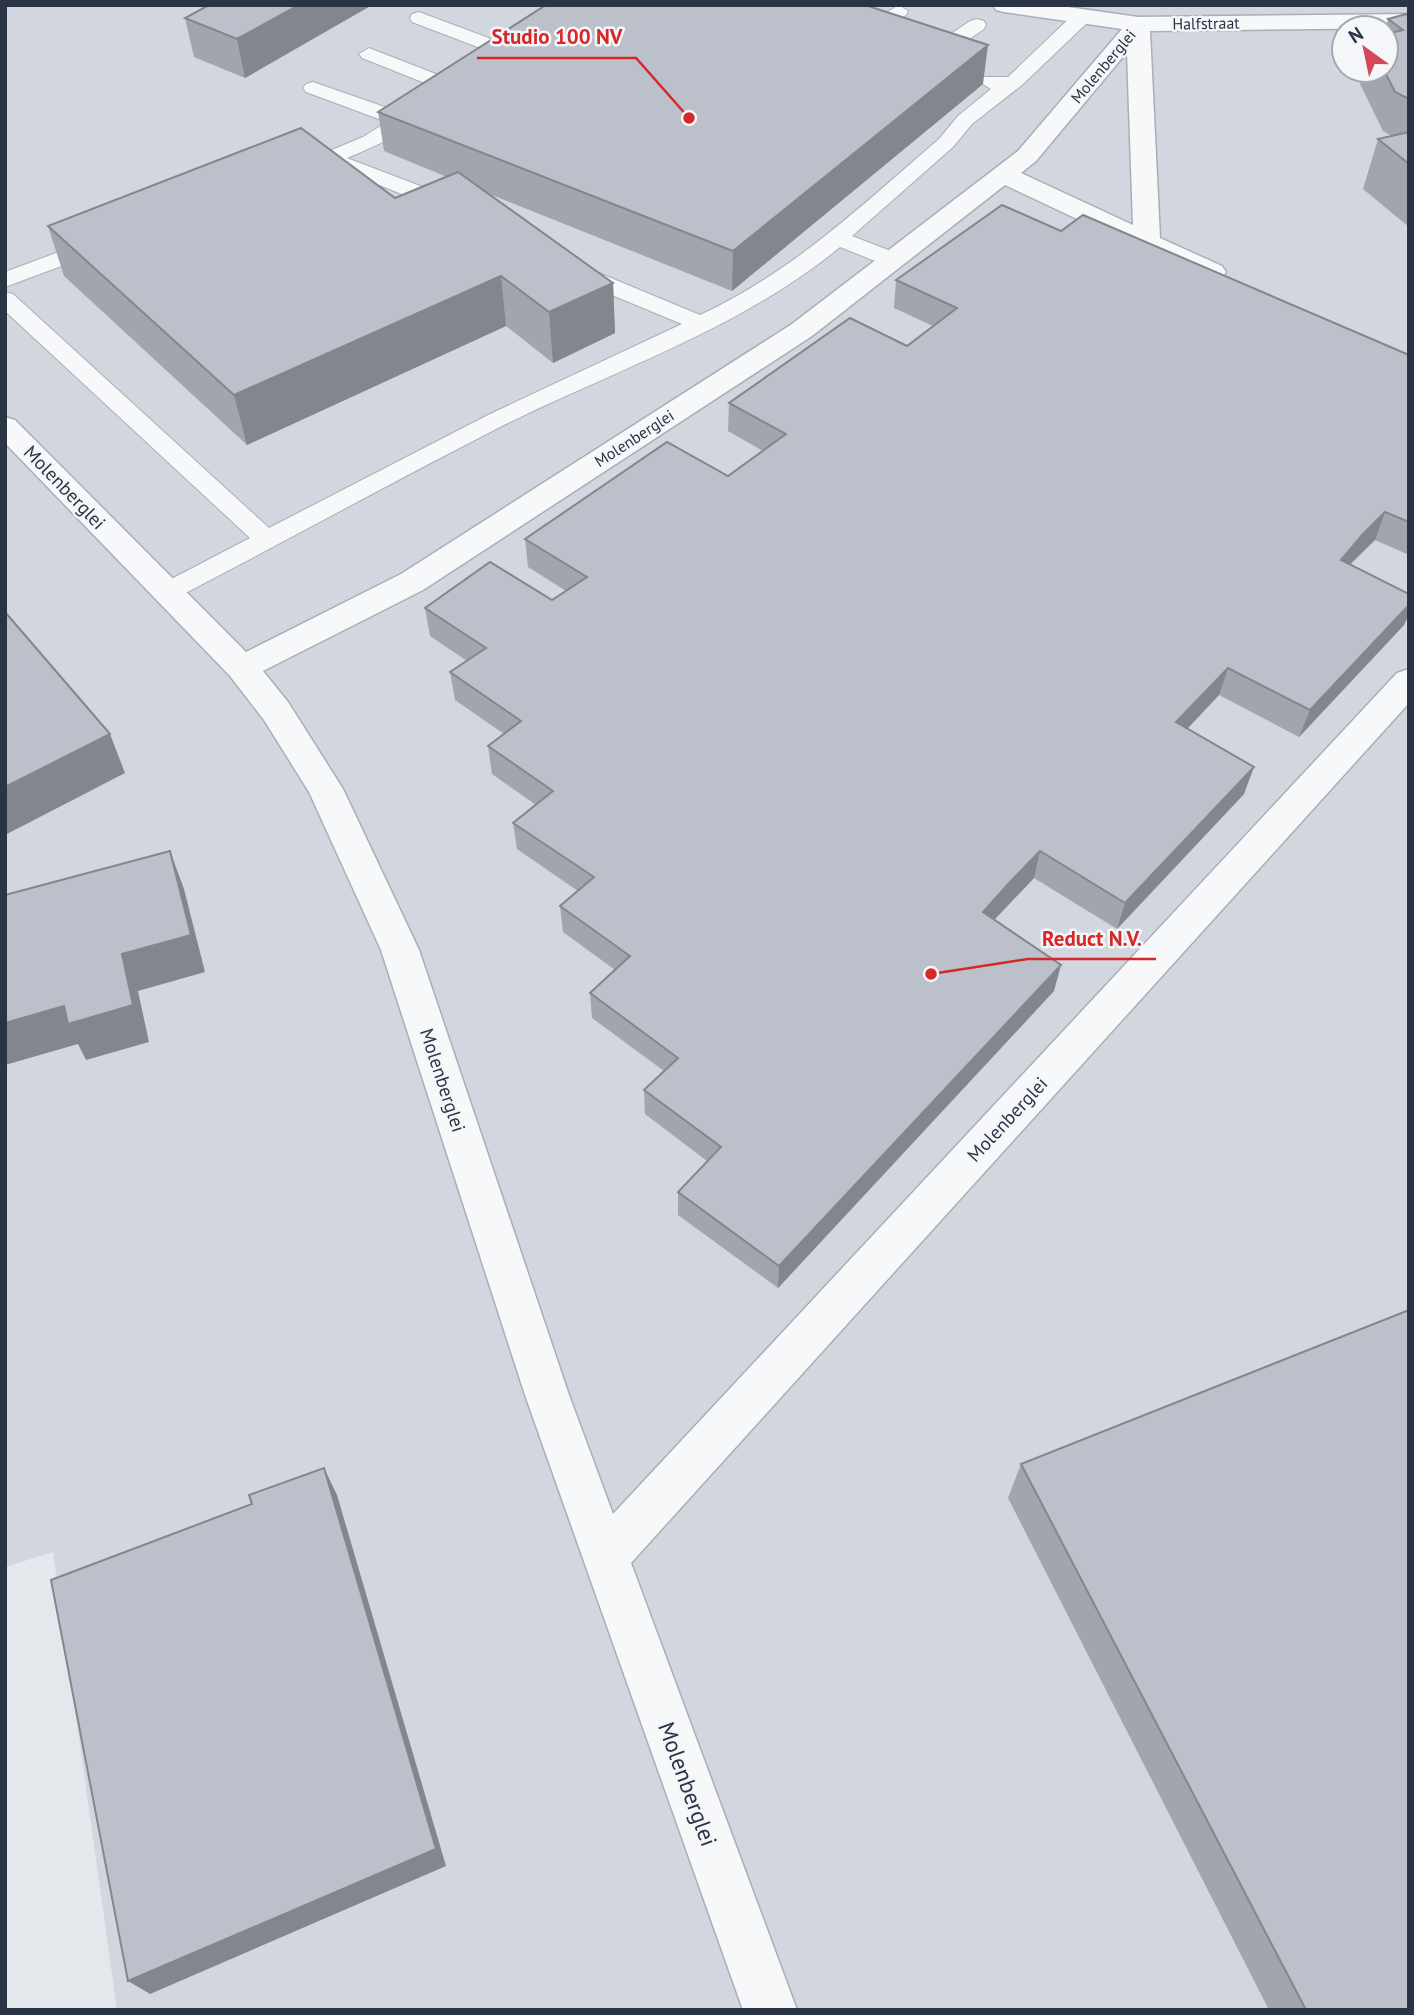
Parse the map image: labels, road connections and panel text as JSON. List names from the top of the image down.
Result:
{
  "streets": {
    "street": ["Halfstraat", "Molenberglei"]
  },
  "crossings": [
    ["Halfstraat", "Molenberglei"]
  ],
  "places": ["Studio 100 NV", "Reduct N.V."],
  "north": "top left"
}
